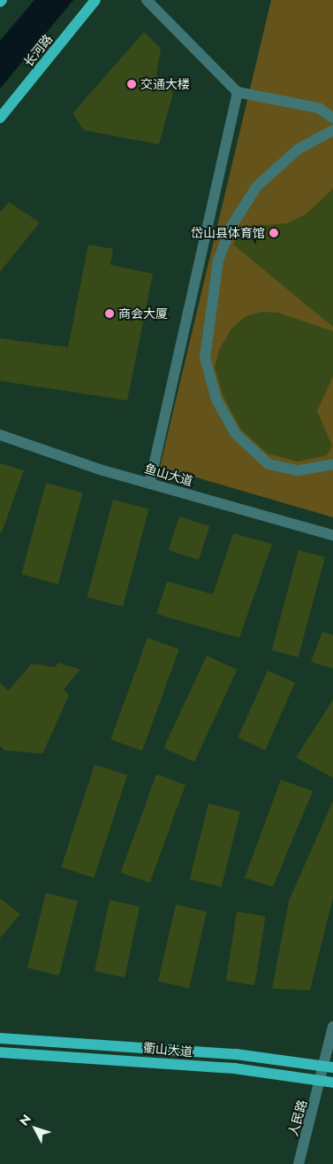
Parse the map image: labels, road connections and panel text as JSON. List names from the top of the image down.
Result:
{
  "streets": {
    "main road": ["长河路", "衢山大道"],
    "street": ["鱼山大道", "人民路"]
  },
  "crossings": [
    ["衢山大道", "人民路"]
  ],
  "places": ["交通大楼", "岱山县体育馆", "商会大厦"],
  "north": "top left"
}
